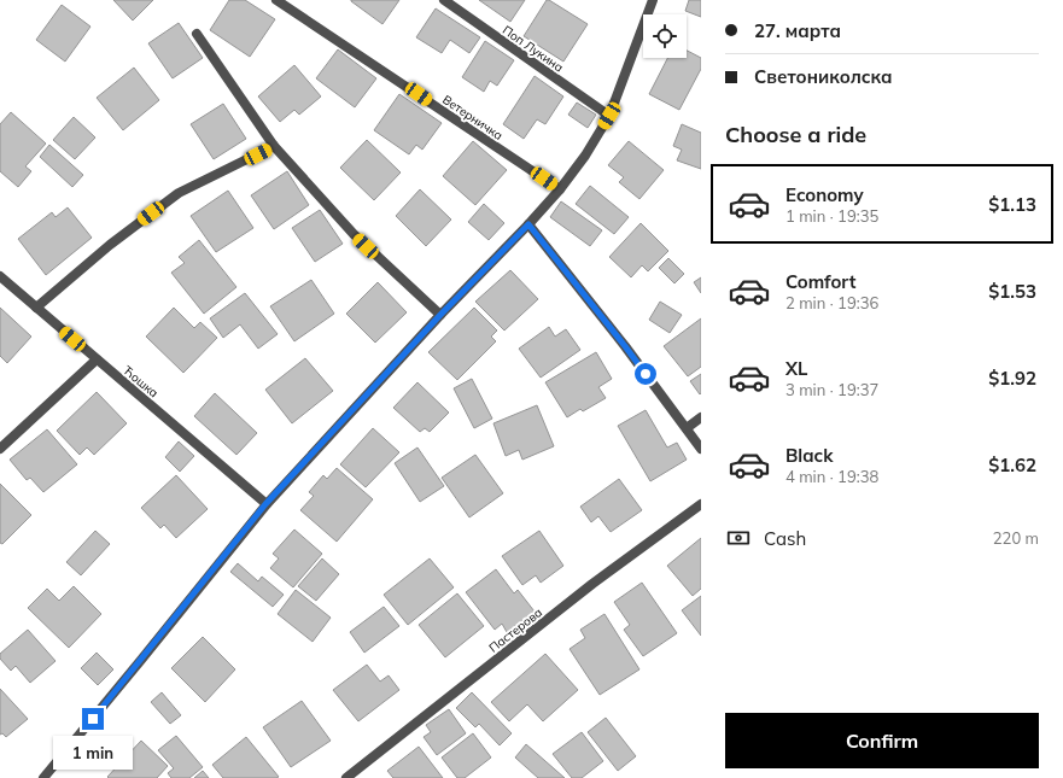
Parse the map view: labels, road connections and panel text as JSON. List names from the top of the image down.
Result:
{
  "streets": {
    "street": [
      "Поп Лукина",
      "Ветерничка",
      "Ћошка",
      "Пастерова"
    ]
  },
  "page": {
    "banner": ["27. марта", "Светониколска"],
    "heading": "Choose a ride",
    "list": [
      {
        "name": "Economy",
        "note": "1 min · 19:35",
        "value": "$1.13"
      },
      {
        "name": "Comfort",
        "note": "2 min · 19:36",
        "value": "$1.53"
      },
      {
        "name": "XL",
        "note": "3 min · 19:37",
        "value": "$1.92"
      },
      {
        "name": "Black",
        "note": "4 min · 19:38",
        "value": "$1.62"
      }
    ],
    "pay": ["Cash", "220 m"],
    "buttons": "Confirm",
    "bubble": "1 min"
  }
}
